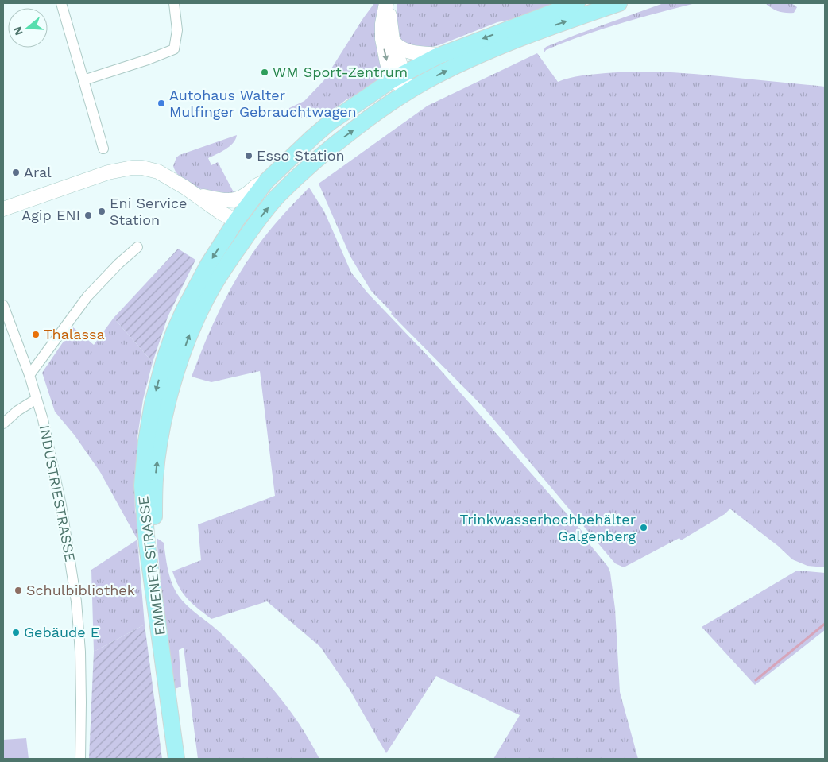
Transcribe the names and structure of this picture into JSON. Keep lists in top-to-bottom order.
{
  "streets": {
    "main road": ["EMMENER STRASSE"],
    "street": ["INDUSTRIESTRASSE"]
  },
  "places": [
    "WM Sport-Zentrum",
    "Autohaus Walter Mulfinger Gebrauchtwagen",
    "Esso Station",
    "Aral",
    "Eni Service Station",
    "Agip ENI",
    "Thalassa",
    "Trinkwasserhochbehälter Galgenberg",
    "Schulbibliothek",
    "Gebäude E"
  ],
  "north": "left"
}
